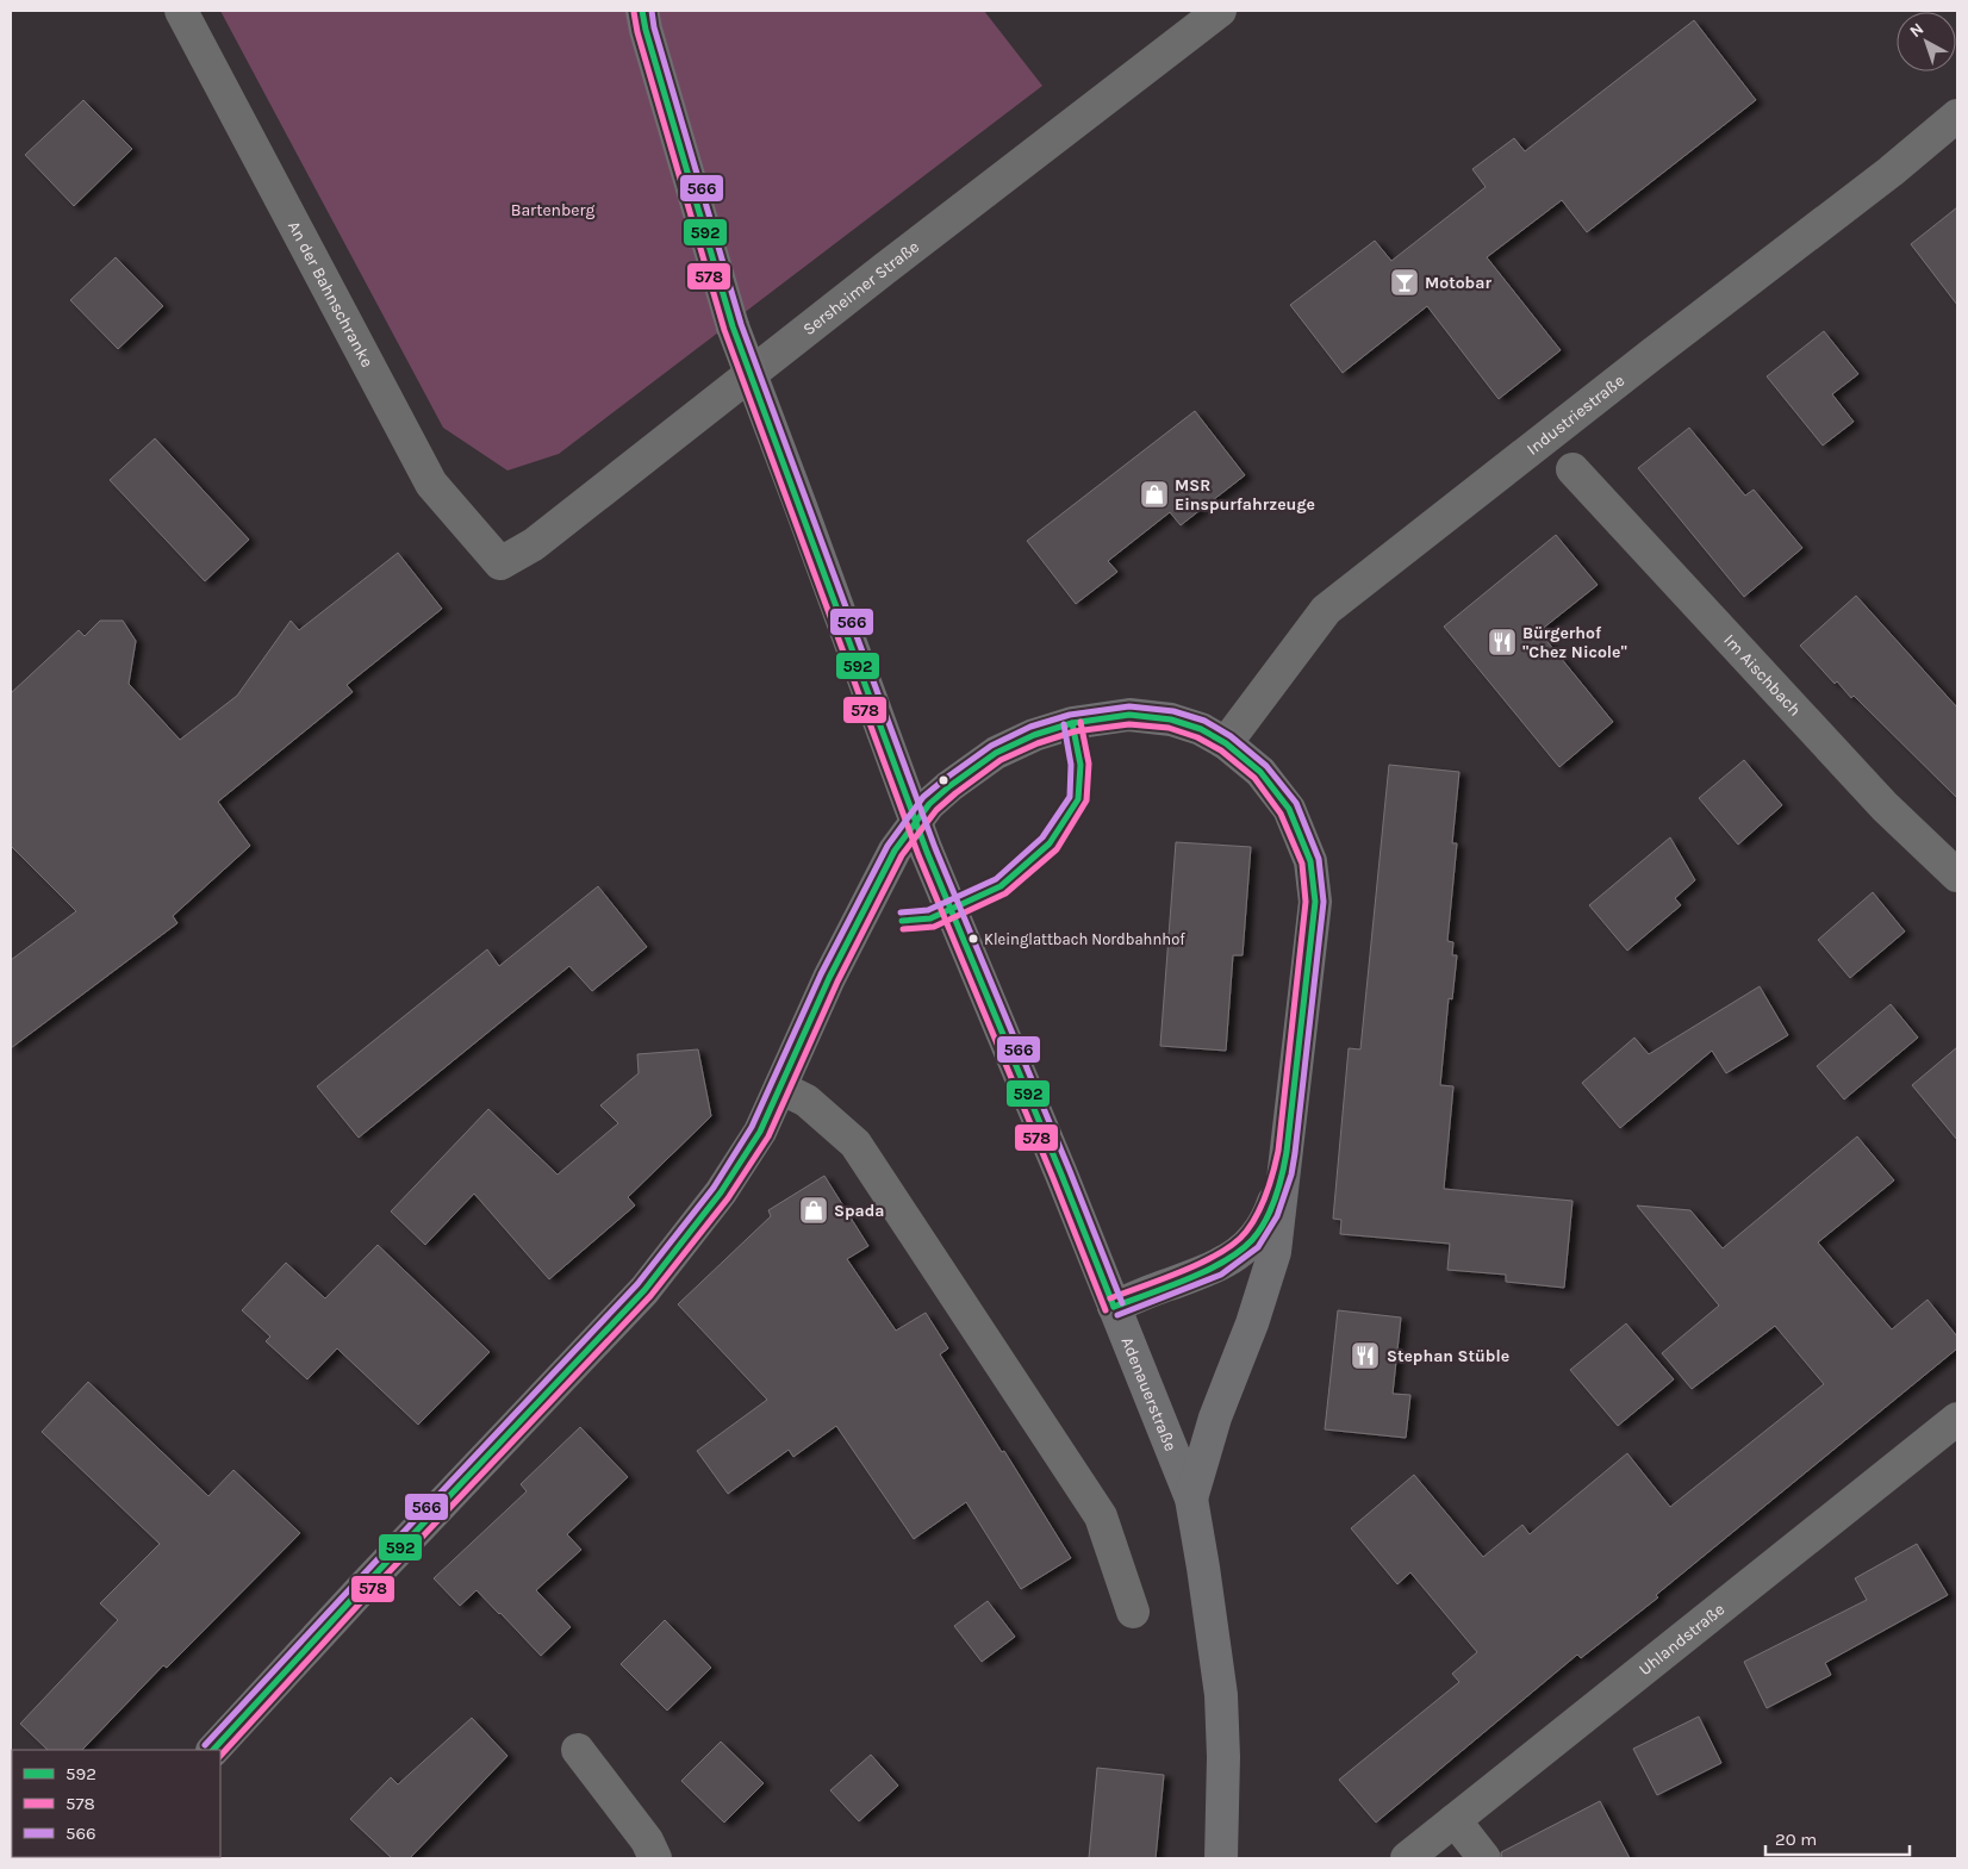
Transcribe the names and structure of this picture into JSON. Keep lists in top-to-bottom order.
{
  "streets": {
    "main road": ["Adenauerstraße"],
    "street": [
      "Sersheimer Straße",
      "An der Bahnschranke",
      "Industriestraße",
      "Im Aischbach",
      "Uhlandstraße"
    ]
  },
  "crossings": [
    ["Sersheimer Straße", "An der Bahnschranke"]
  ],
  "parks": ["Bartenberg"],
  "places": {
    "bar": ["Motobar"],
    "shop": ["MSR Einspurfahrzeuge", "Spada"],
    "restaurant": ["Bürgerhof \"Chez Nicole\"", "Stephan Stüble"],
    "other": ["Kleinglattbach Nordbahnhof"]
  },
  "lines": ["transit line 592", "transit line 566", "transit line 578"],
  "legend": ["592", "578", "566"],
  "scale_bar": "20 m",
  "north": "top left"
}
